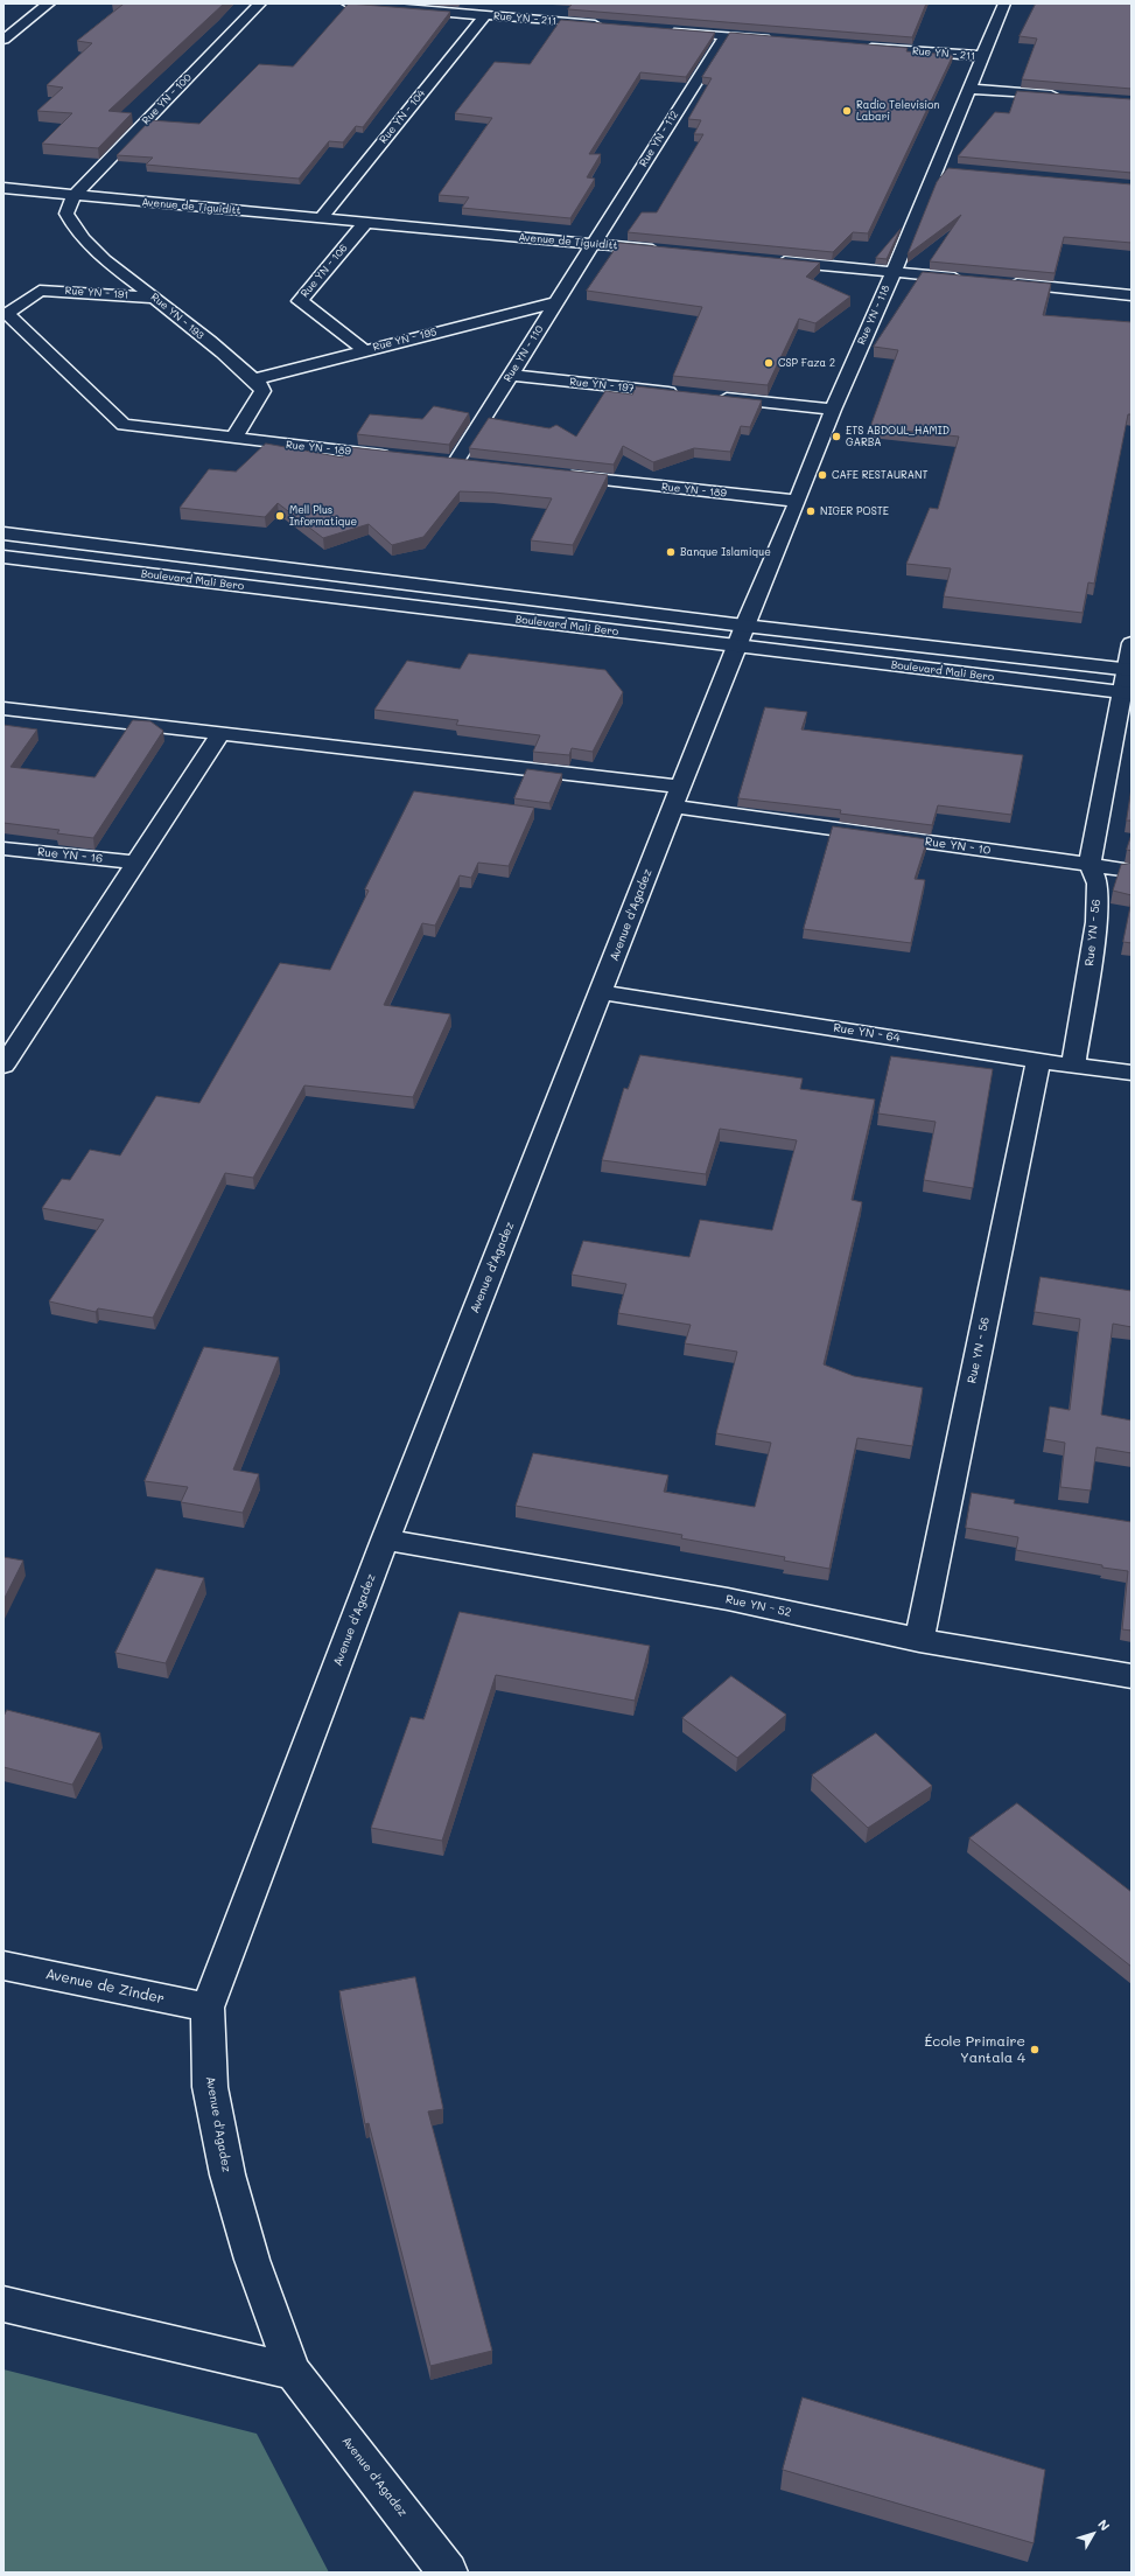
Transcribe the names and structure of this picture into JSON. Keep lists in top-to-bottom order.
{
  "streets": {
    "main road": [
      "Rue YN - 211",
      "Rue YN - 100",
      "Rue YN - 104",
      "Rue YN - 112",
      "Avenue de Tiguiditt",
      "Rue YN - 106",
      "Rue YN - 191",
      "Rue YN - 118",
      "Rue YN - 193",
      "Rue YN - 195",
      "Rue YN - 110",
      "Rue YN - 197",
      "Rue YN - 189",
      "Boulevard Mali Bero",
      "Rue YN - 10",
      "Rue YN - 16",
      "Avenue d'Agadez",
      "Rue YN - 56",
      "Rue YN - 64",
      "Rue YN - 52",
      "Avenue de Zinder"
    ]
  },
  "crossings": [
    ["Rue YN - 211", "Rue YN - 104"],
    ["Rue YN - 211", "Rue YN - 118"],
    ["Rue YN - 100", "Avenue de Tiguiditt"],
    ["Rue YN - 100", "Rue YN - 193"],
    ["Rue YN - 104", "Avenue de Tiguiditt"],
    ["Rue YN - 112", "Avenue de Tiguiditt"],
    ["Rue YN - 112", "Rue YN - 110"],
    ["Avenue de Tiguiditt", "Rue YN - 106"],
    ["Avenue de Tiguiditt", "Rue YN - 193"],
    ["Avenue de Tiguiditt", "Rue YN - 110"],
    ["Rue YN - 106", "Rue YN - 195"],
    ["Rue YN - 191", "Rue YN - 193"],
    ["Rue YN - 191", "Rue YN - 189"],
    ["Rue YN - 118", "Rue YN - 189"],
    ["Rue YN - 118", "Boulevard Mali Bero"],
    ["Rue YN - 118", "Avenue d'Agadez"],
    ["Rue YN - 193", "Rue YN - 195"],
    ["Rue YN - 195", "Rue YN - 110"],
    ["Rue YN - 110", "Rue YN - 197"],
    ["Boulevard Mali Bero", "Avenue d'Agadez"],
    ["Boulevard Mali Bero", "Rue YN - 56"],
    ["Rue YN - 10", "Avenue d'Agadez"],
    ["Rue YN - 10", "Rue YN - 56"],
    ["Avenue d'Agadez", "Rue YN - 64"],
    ["Avenue d'Agadez", "Rue YN - 52"],
    ["Avenue d'Agadez", "Avenue de Zinder"],
    ["Rue YN - 56", "Rue YN - 64"],
    ["Rue YN - 56", "Rue YN - 52"]
  ],
  "places": [
    "Radio Television Labari",
    "CSP Faza 2",
    "ETS ABDOUL_HAMID GARBA",
    "CAFE RESTAURANT",
    "NIGER POSTE",
    "Mell Plus Informatique",
    "Banque Islamique",
    "École Primaire Yantala 4"
  ],
  "north": "top right"
}
